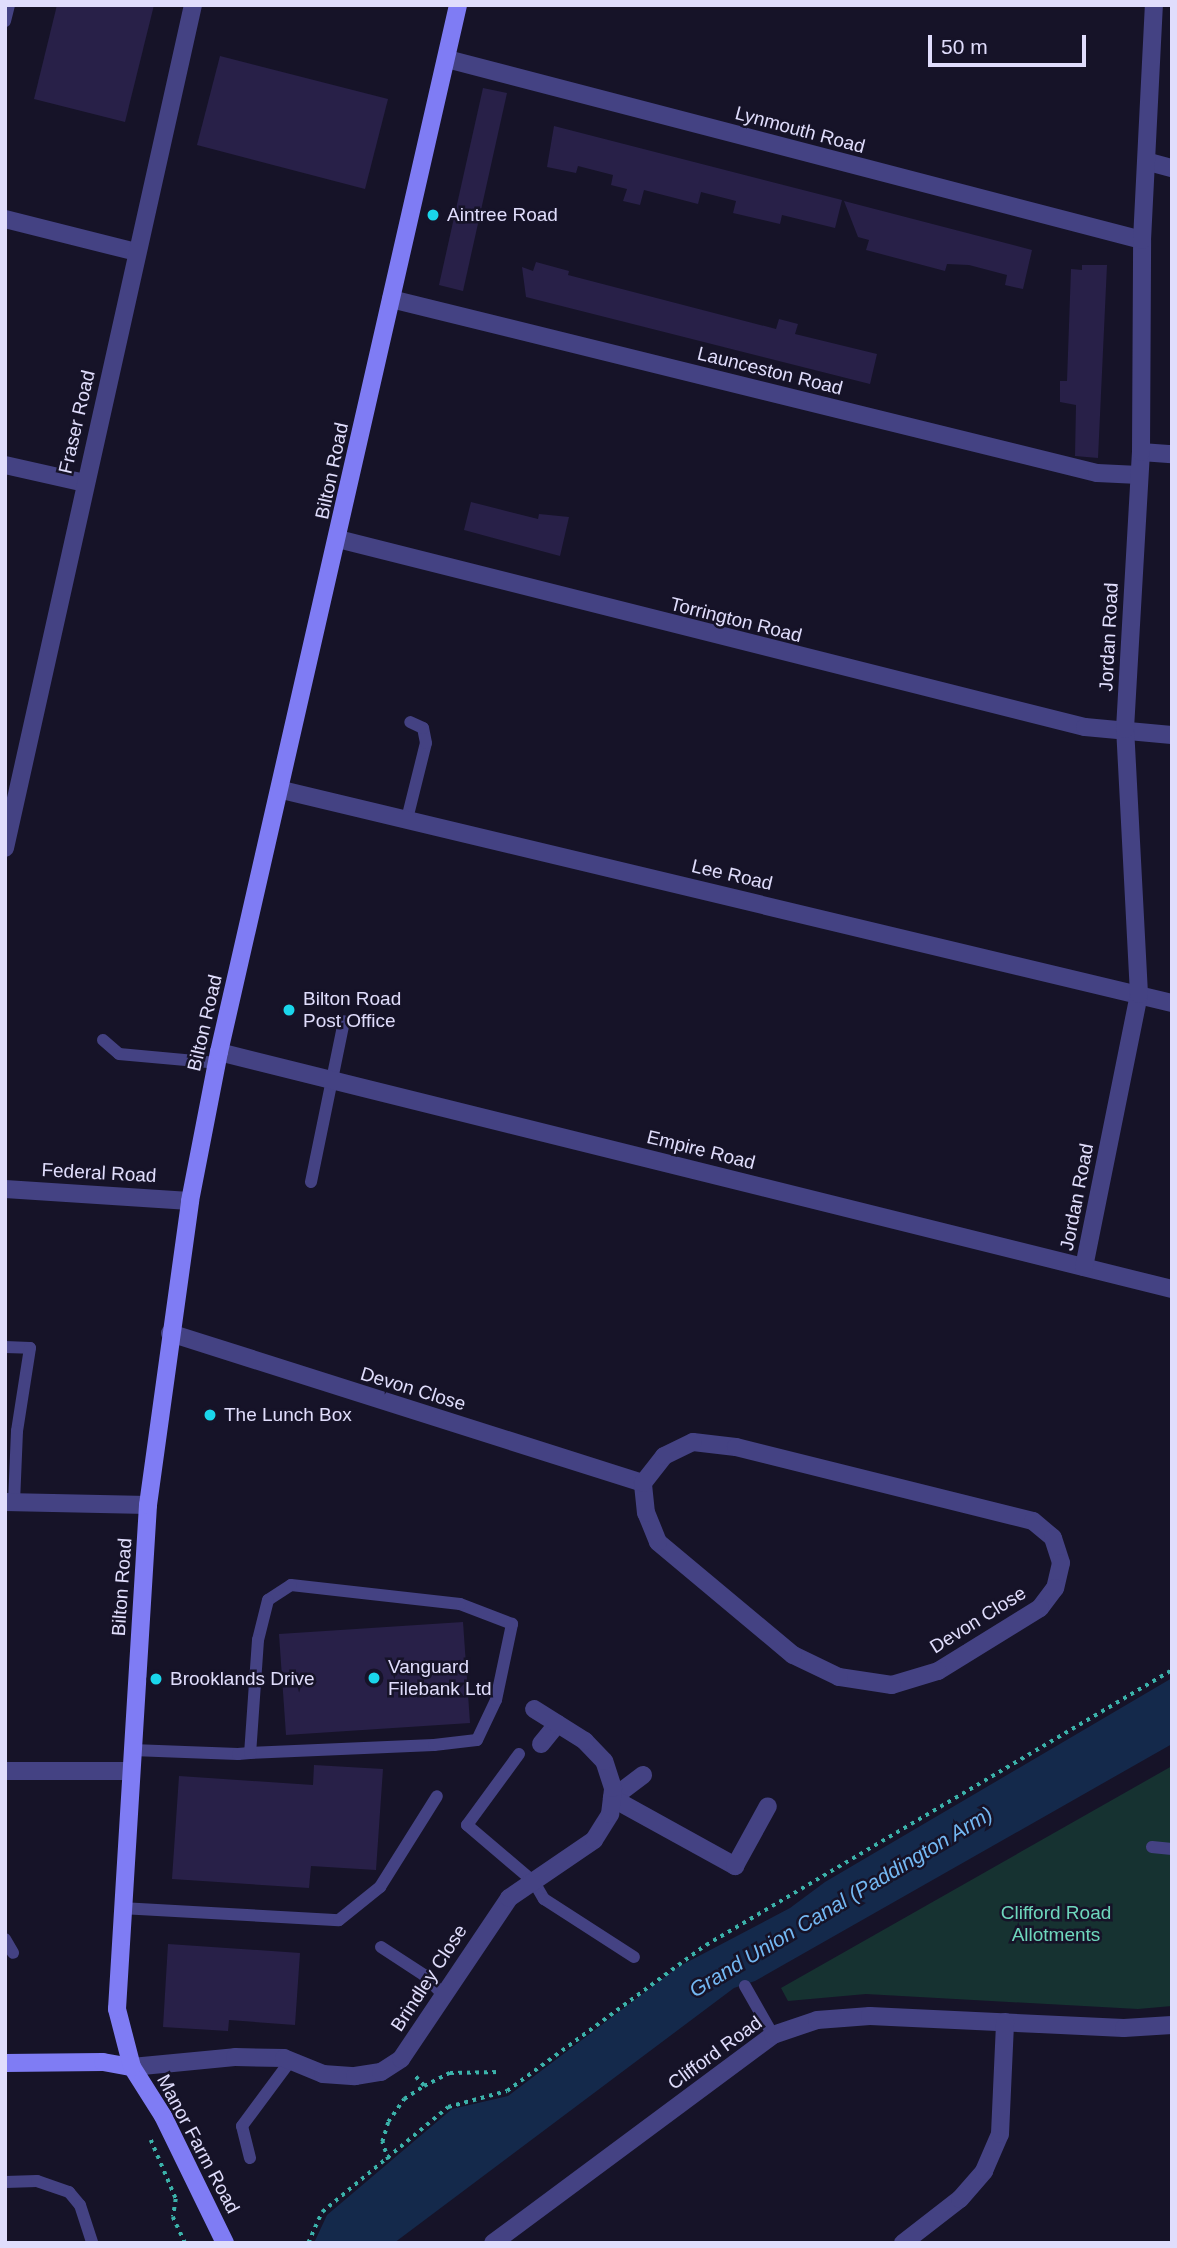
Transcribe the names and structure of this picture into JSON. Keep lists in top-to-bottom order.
{
  "streets": {
    "street": [
      "Lynmouth Road",
      "Launceston Road",
      "Fraser Road",
      "Bilton Road",
      "Torrington Road",
      "Jordan Road",
      "Lee Road",
      "Empire Road",
      "Federal Road",
      "Devon Close",
      "Brindley Close",
      "Clifford Road",
      "Manor Farm Road"
    ]
  },
  "crossings": [
    ["Lynmouth Road", "Bilton Road"],
    ["Lynmouth Road", "Jordan Road"],
    ["Launceston Road", "Bilton Road"],
    ["Launceston Road", "Jordan Road"],
    ["Bilton Road", "Torrington Road"],
    ["Bilton Road", "Lee Road"],
    ["Bilton Road", "Empire Road"],
    ["Bilton Road", "Federal Road"],
    ["Bilton Road", "Devon Close"],
    ["Bilton Road", "Brindley Close"],
    ["Bilton Road", "Manor Farm Road"],
    ["Torrington Road", "Jordan Road"],
    ["Jordan Road", "Lee Road"],
    ["Jordan Road", "Empire Road"],
    ["Brindley Close", "Manor Farm Road"]
  ],
  "water": ["Grand Union Canal (Paddington Arm)"],
  "parks": ["Clifford Road Allotments"],
  "places": [
    "Aintree Road",
    "Bilton Road Post Office",
    "The Lunch Box",
    "Vanguard Filebank Ltd",
    "Brooklands Drive"
  ],
  "scale_bar": "50 m"
}
